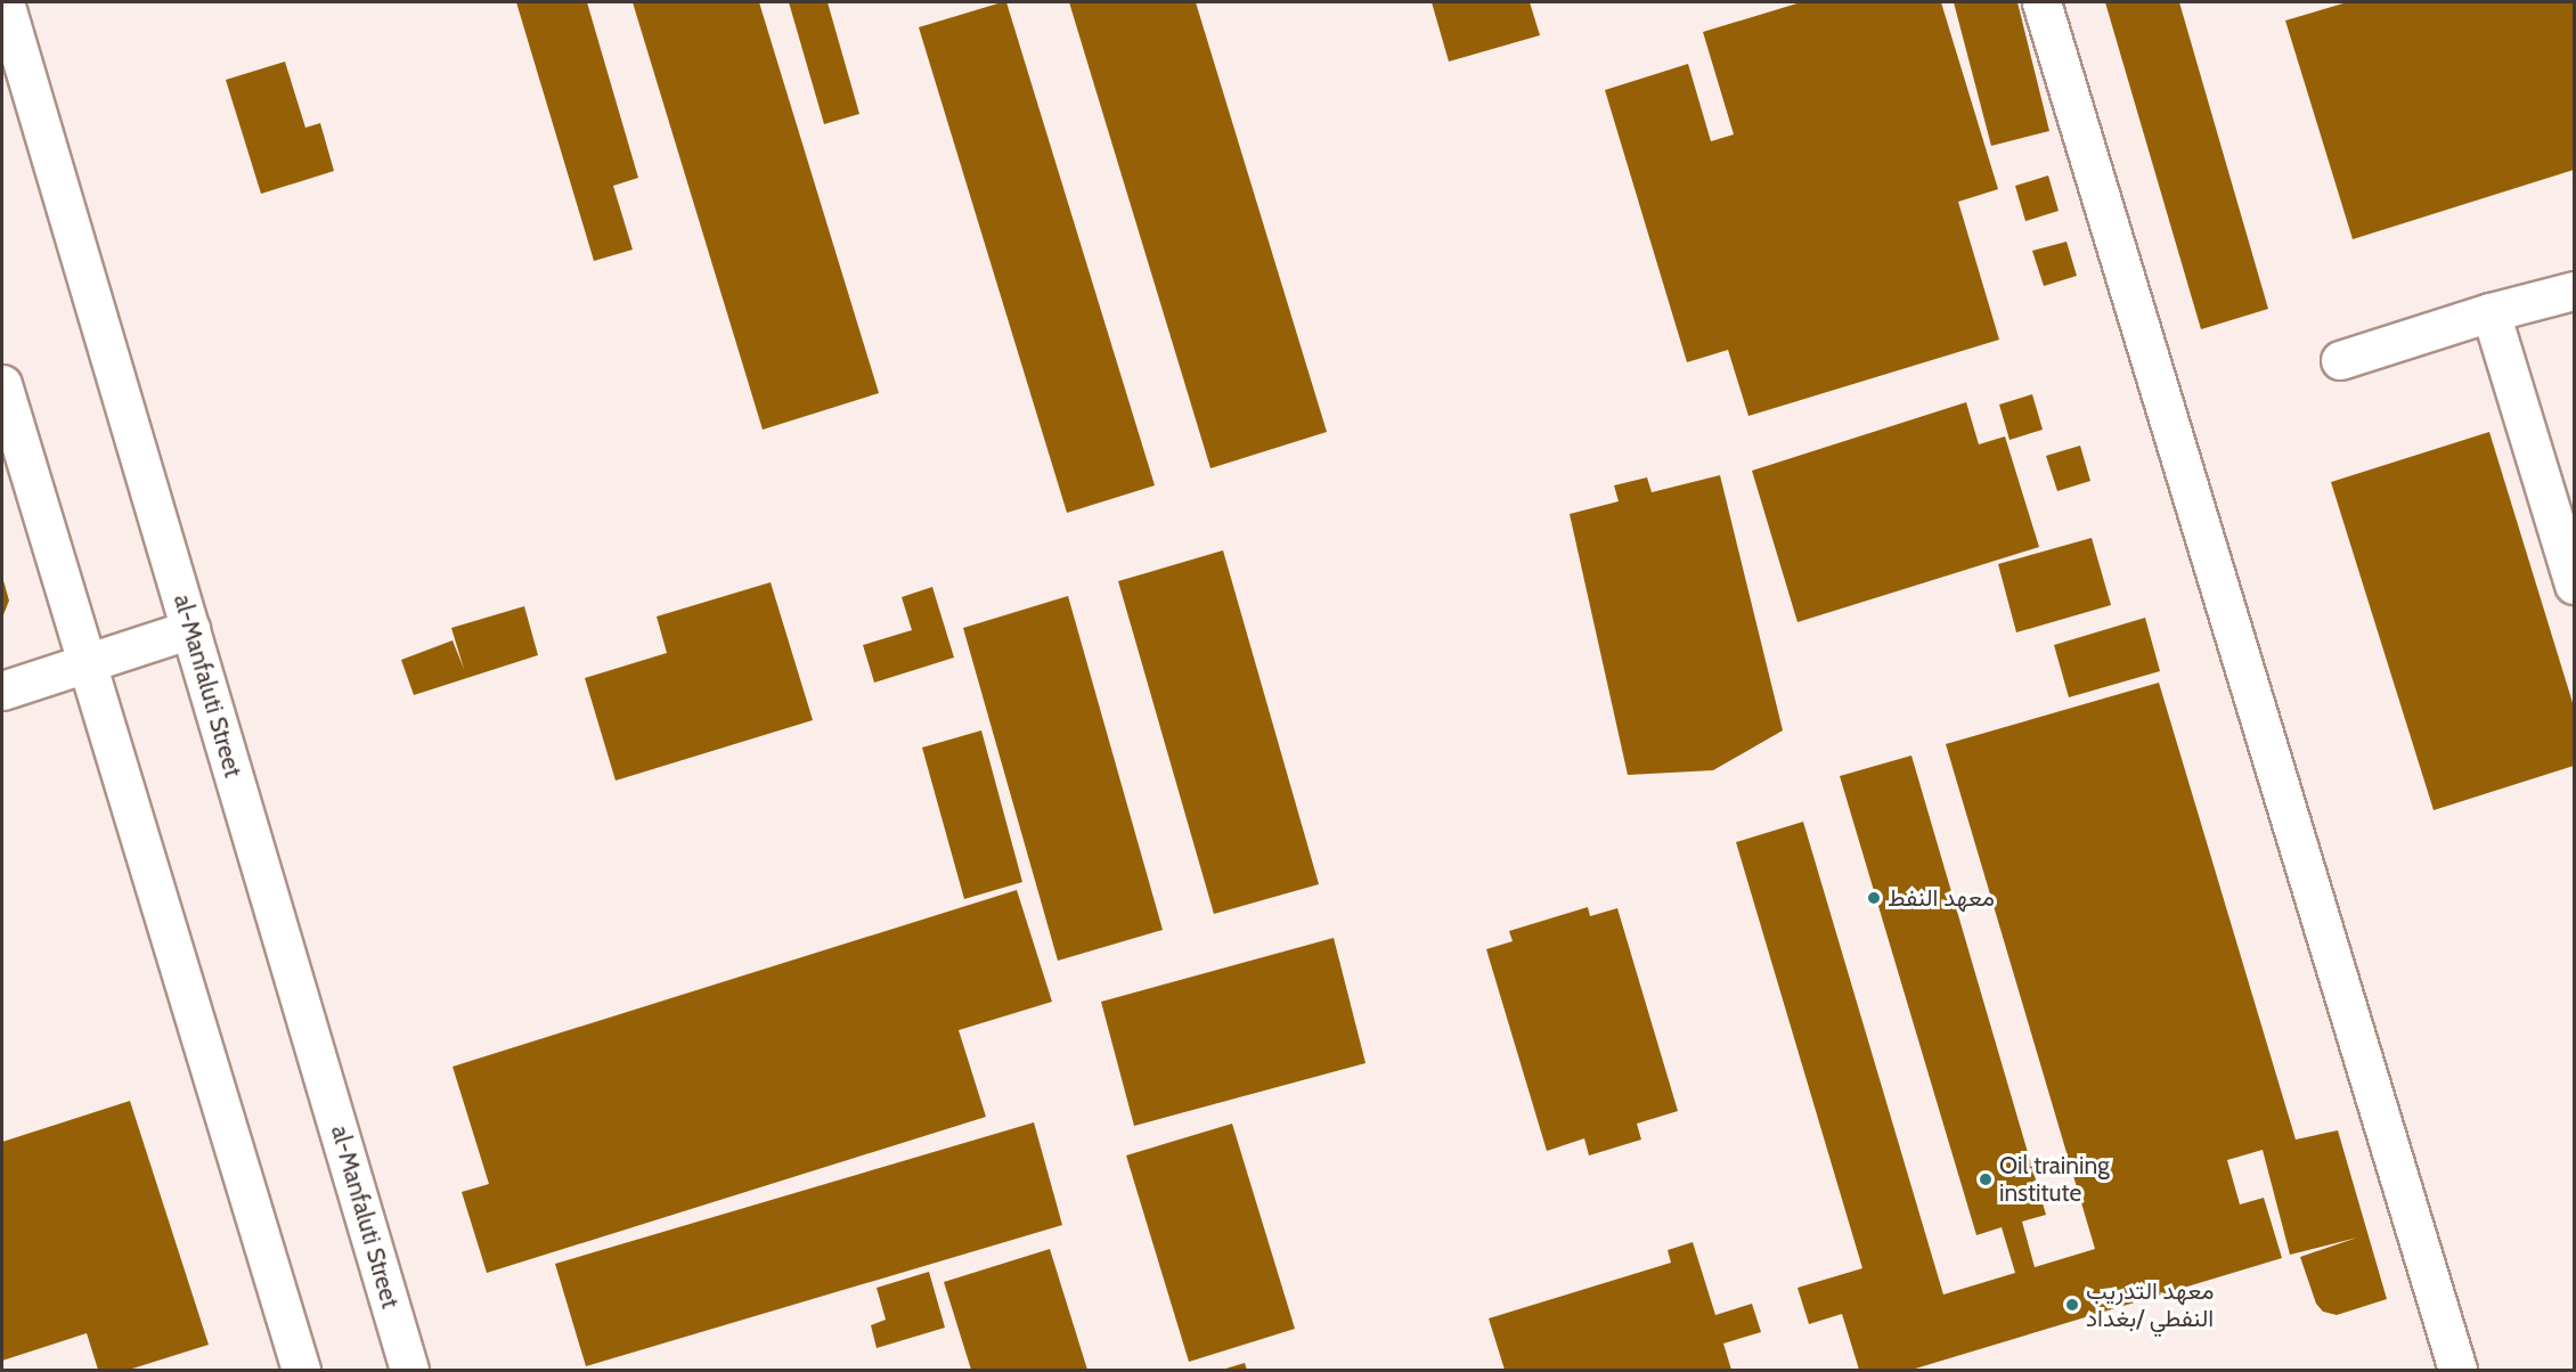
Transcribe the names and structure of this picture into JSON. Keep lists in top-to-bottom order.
{
  "streets": {
    "street": ["al-Manfaluti Street"]
  },
  "places": ["معهد النفط", "Oil training institute", "معهد التدريب النفطي /بغداد"]
}
